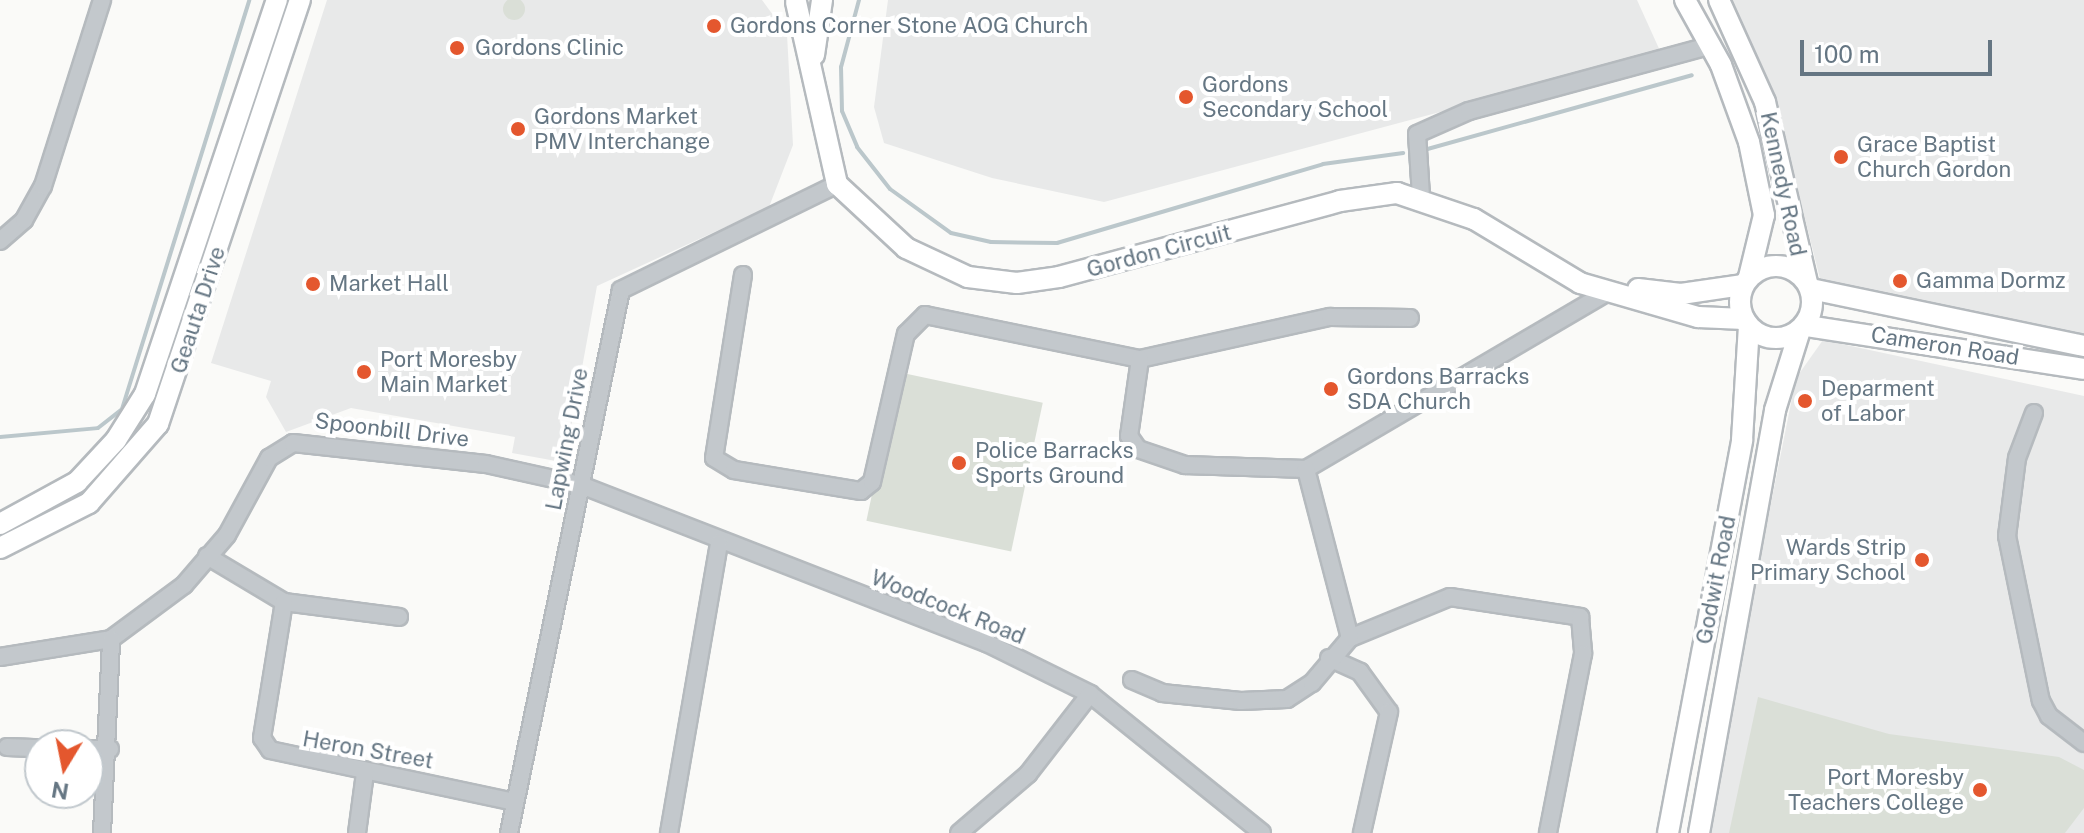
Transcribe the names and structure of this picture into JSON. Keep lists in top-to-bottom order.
{
  "streets": {
    "main road": [
      "Kennedy Road",
      "Gordon Circuit",
      "Geauta Drive",
      "Cameron Road",
      "Godwit Road"
    ],
    "street": [
      "Spoonbill Drive",
      "Lapwing Drive",
      "Woodcock Road",
      "Heron Street"
    ]
  },
  "crossings": [
    ["Kennedy Road", "Gordon Circuit"],
    ["Kennedy Road", "Cameron Road"],
    ["Kennedy Road", "Godwit Road"],
    ["Gordon Circuit", "Cameron Road"],
    ["Gordon Circuit", "Lapwing Drive"],
    ["Gordon Circuit", "Godwit Road"],
    ["Cameron Road", "Godwit Road"],
    ["Spoonbill Drive", "Lapwing Drive"],
    ["Spoonbill Drive", "Woodcock Road"],
    ["Lapwing Drive", "Woodcock Road"],
    ["Lapwing Drive", "Heron Street"]
  ],
  "places": [
    "Gordons Corner Stone AOG Church",
    "Gordons Clinic",
    "Gordons Secondary School",
    "Gordons Market PMV Interchange",
    "Grace Baptist Church Gordon",
    "Gamma Dormz",
    "Market Hall",
    "Port Moresby Main Market",
    "Gordons Barracks SDA Church",
    "Deparment of Labor",
    "Police Barracks Sports Ground",
    "Wards Strip Primary School",
    "Port Moresby Teachers College"
  ],
  "scale_bar": "100 m",
  "north": "bottom"
}
